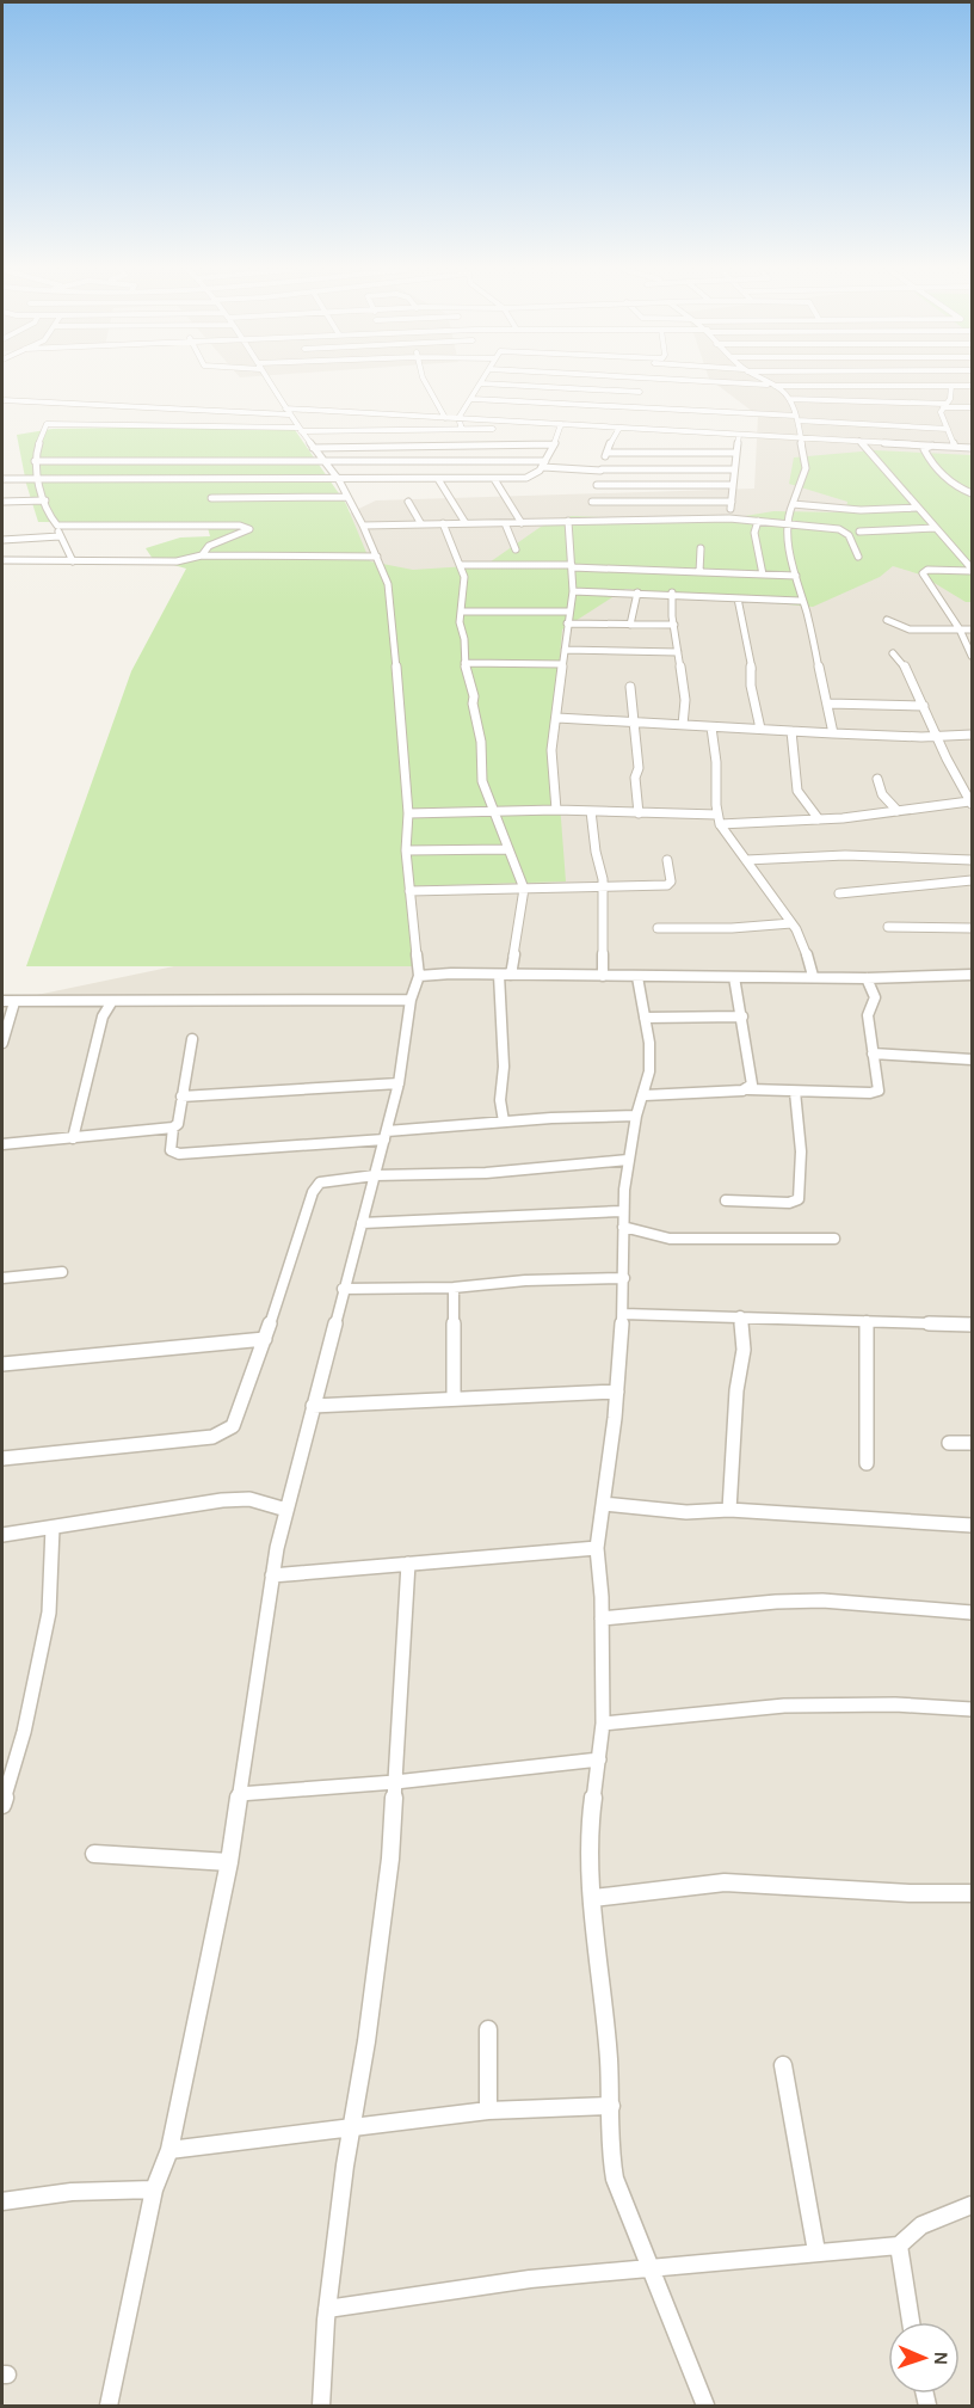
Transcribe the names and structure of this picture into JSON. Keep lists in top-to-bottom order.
{
  "north": "right"
}
